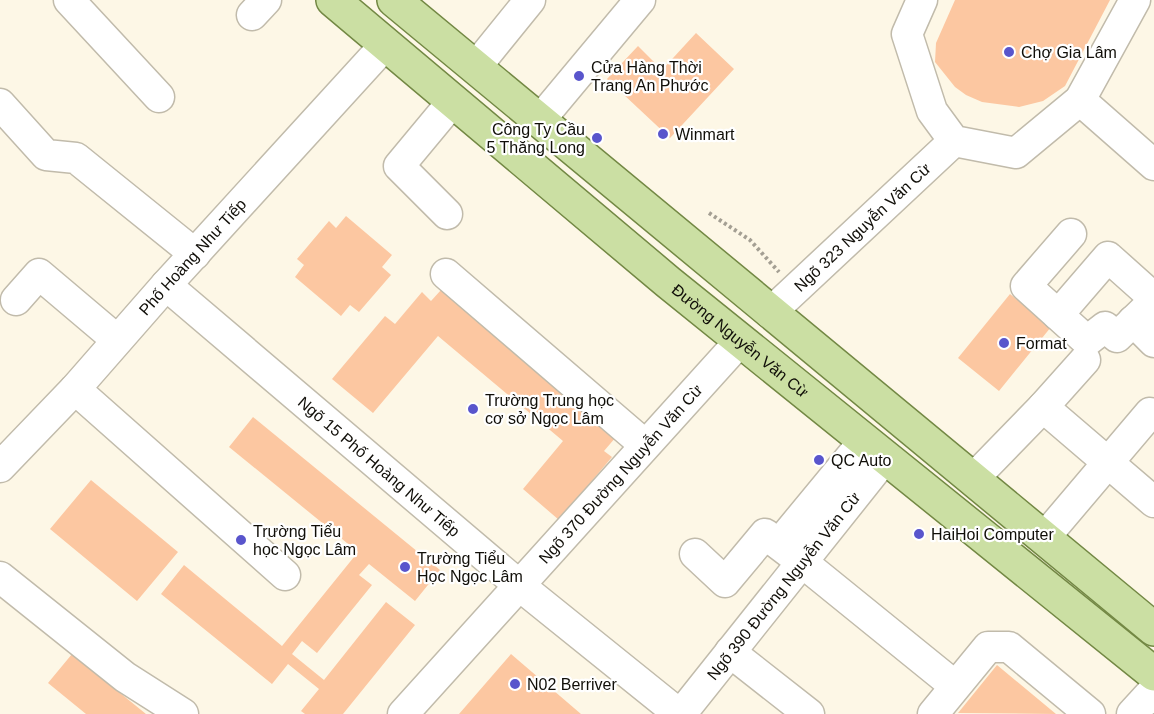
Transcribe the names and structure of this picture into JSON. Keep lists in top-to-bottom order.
{
  "streets": {
    "main road": ["Đường Nguyễn Văn Cừ"],
    "street": [
      "Ngõ 323 Nguyễn Văn Cừ",
      "Phố Hoàng Như Tiếp",
      "Ngõ 15 Phố Hoàng Như Tiếp",
      "Ngõ 370 Đường Nguyễn Văn Cừ",
      "Ngõ 390 Đường Nguyễn Văn Cừ"
    ]
  },
  "crossings": [
    ["Phố Hoàng Như Tiếp", "Đường Nguyễn Văn Cừ"],
    ["Phố Hoàng Như Tiếp", "Ngõ 15 Phố Hoàng Như Tiếp"],
    ["Đường Nguyễn Văn Cừ", "Ngõ 370 Đường Nguyễn Văn Cừ"],
    ["Đường Nguyễn Văn Cừ", "Ngõ 390 Đường Nguyễn Văn Cừ"],
    ["Ngõ 15 Phố Hoàng Như Tiếp", "Ngõ 370 Đường Nguyễn Văn Cừ"],
    ["Ngõ 15 Phố Hoàng Như Tiếp", "Ngõ 390 Đường Nguyễn Văn Cừ"]
  ],
  "places": [
    "Chợ Gia Lâm",
    "Cửa Hàng Thời Trang An Phước",
    "Winmart",
    "Công Ty Cầu 5 Thăng Long",
    "Format",
    "Trường Trung học cơ sở Ngọc Lâm",
    "QC Auto",
    "HaiHoi Computer",
    "Trường Tiểu học Ngọc Lâm",
    "Trường Tiểu Học Ngọc Lâm",
    "N02 Berriver"
  ]
}
